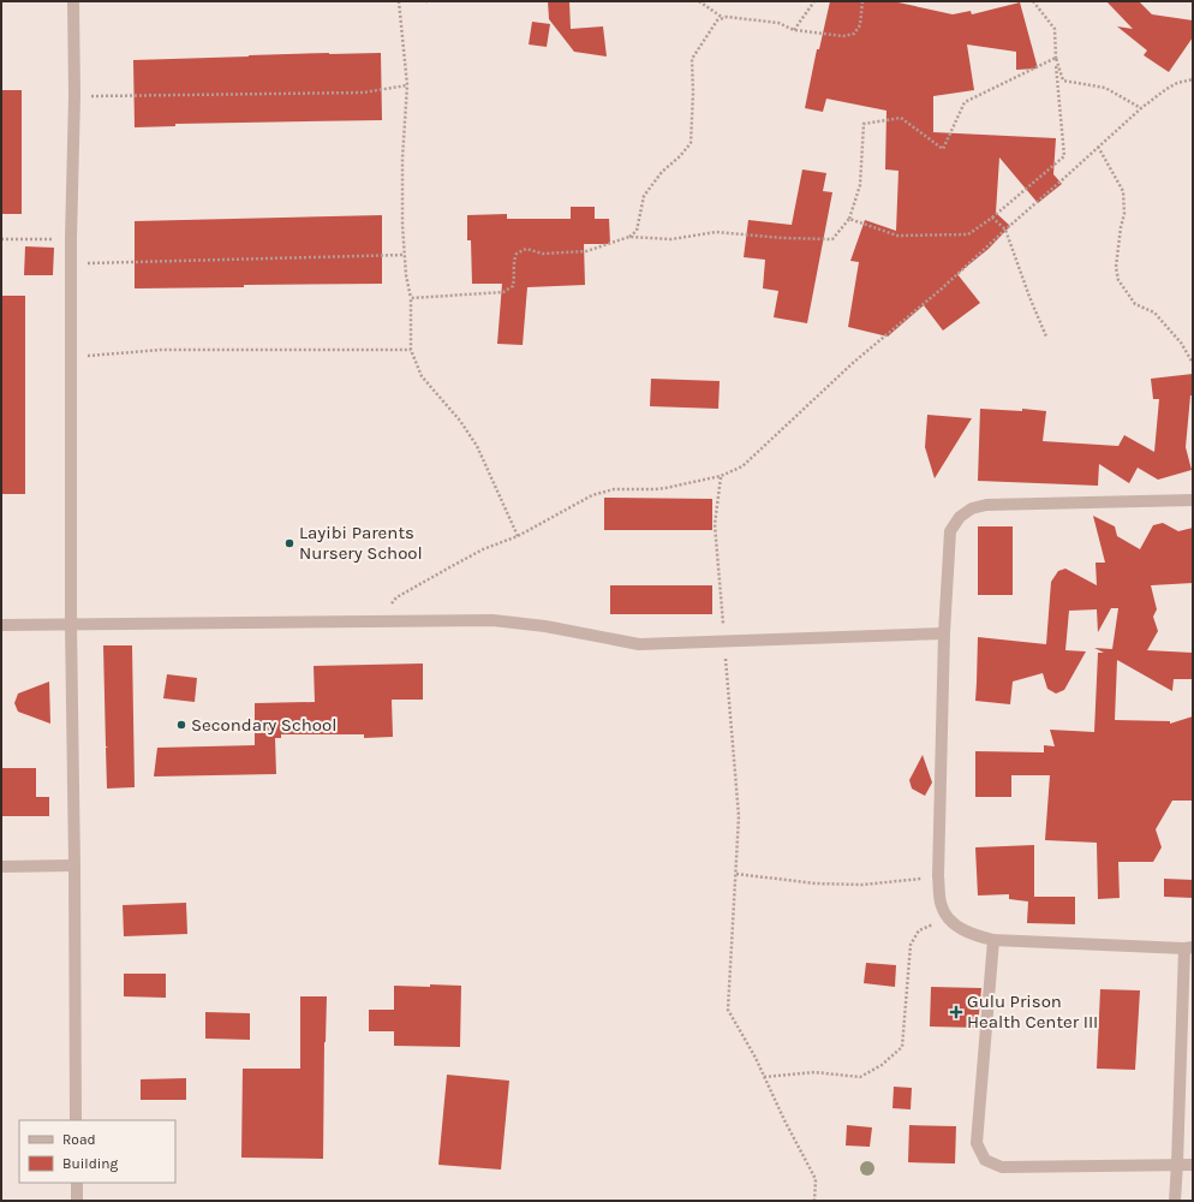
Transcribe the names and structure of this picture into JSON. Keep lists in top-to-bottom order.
{
  "places": {
    "other": ["Layibi Parents Nursery School", "Secondary School"],
    "health": ["Gulu Prison Health Center III"]
  },
  "legend": ["Road", "Building"]
}
